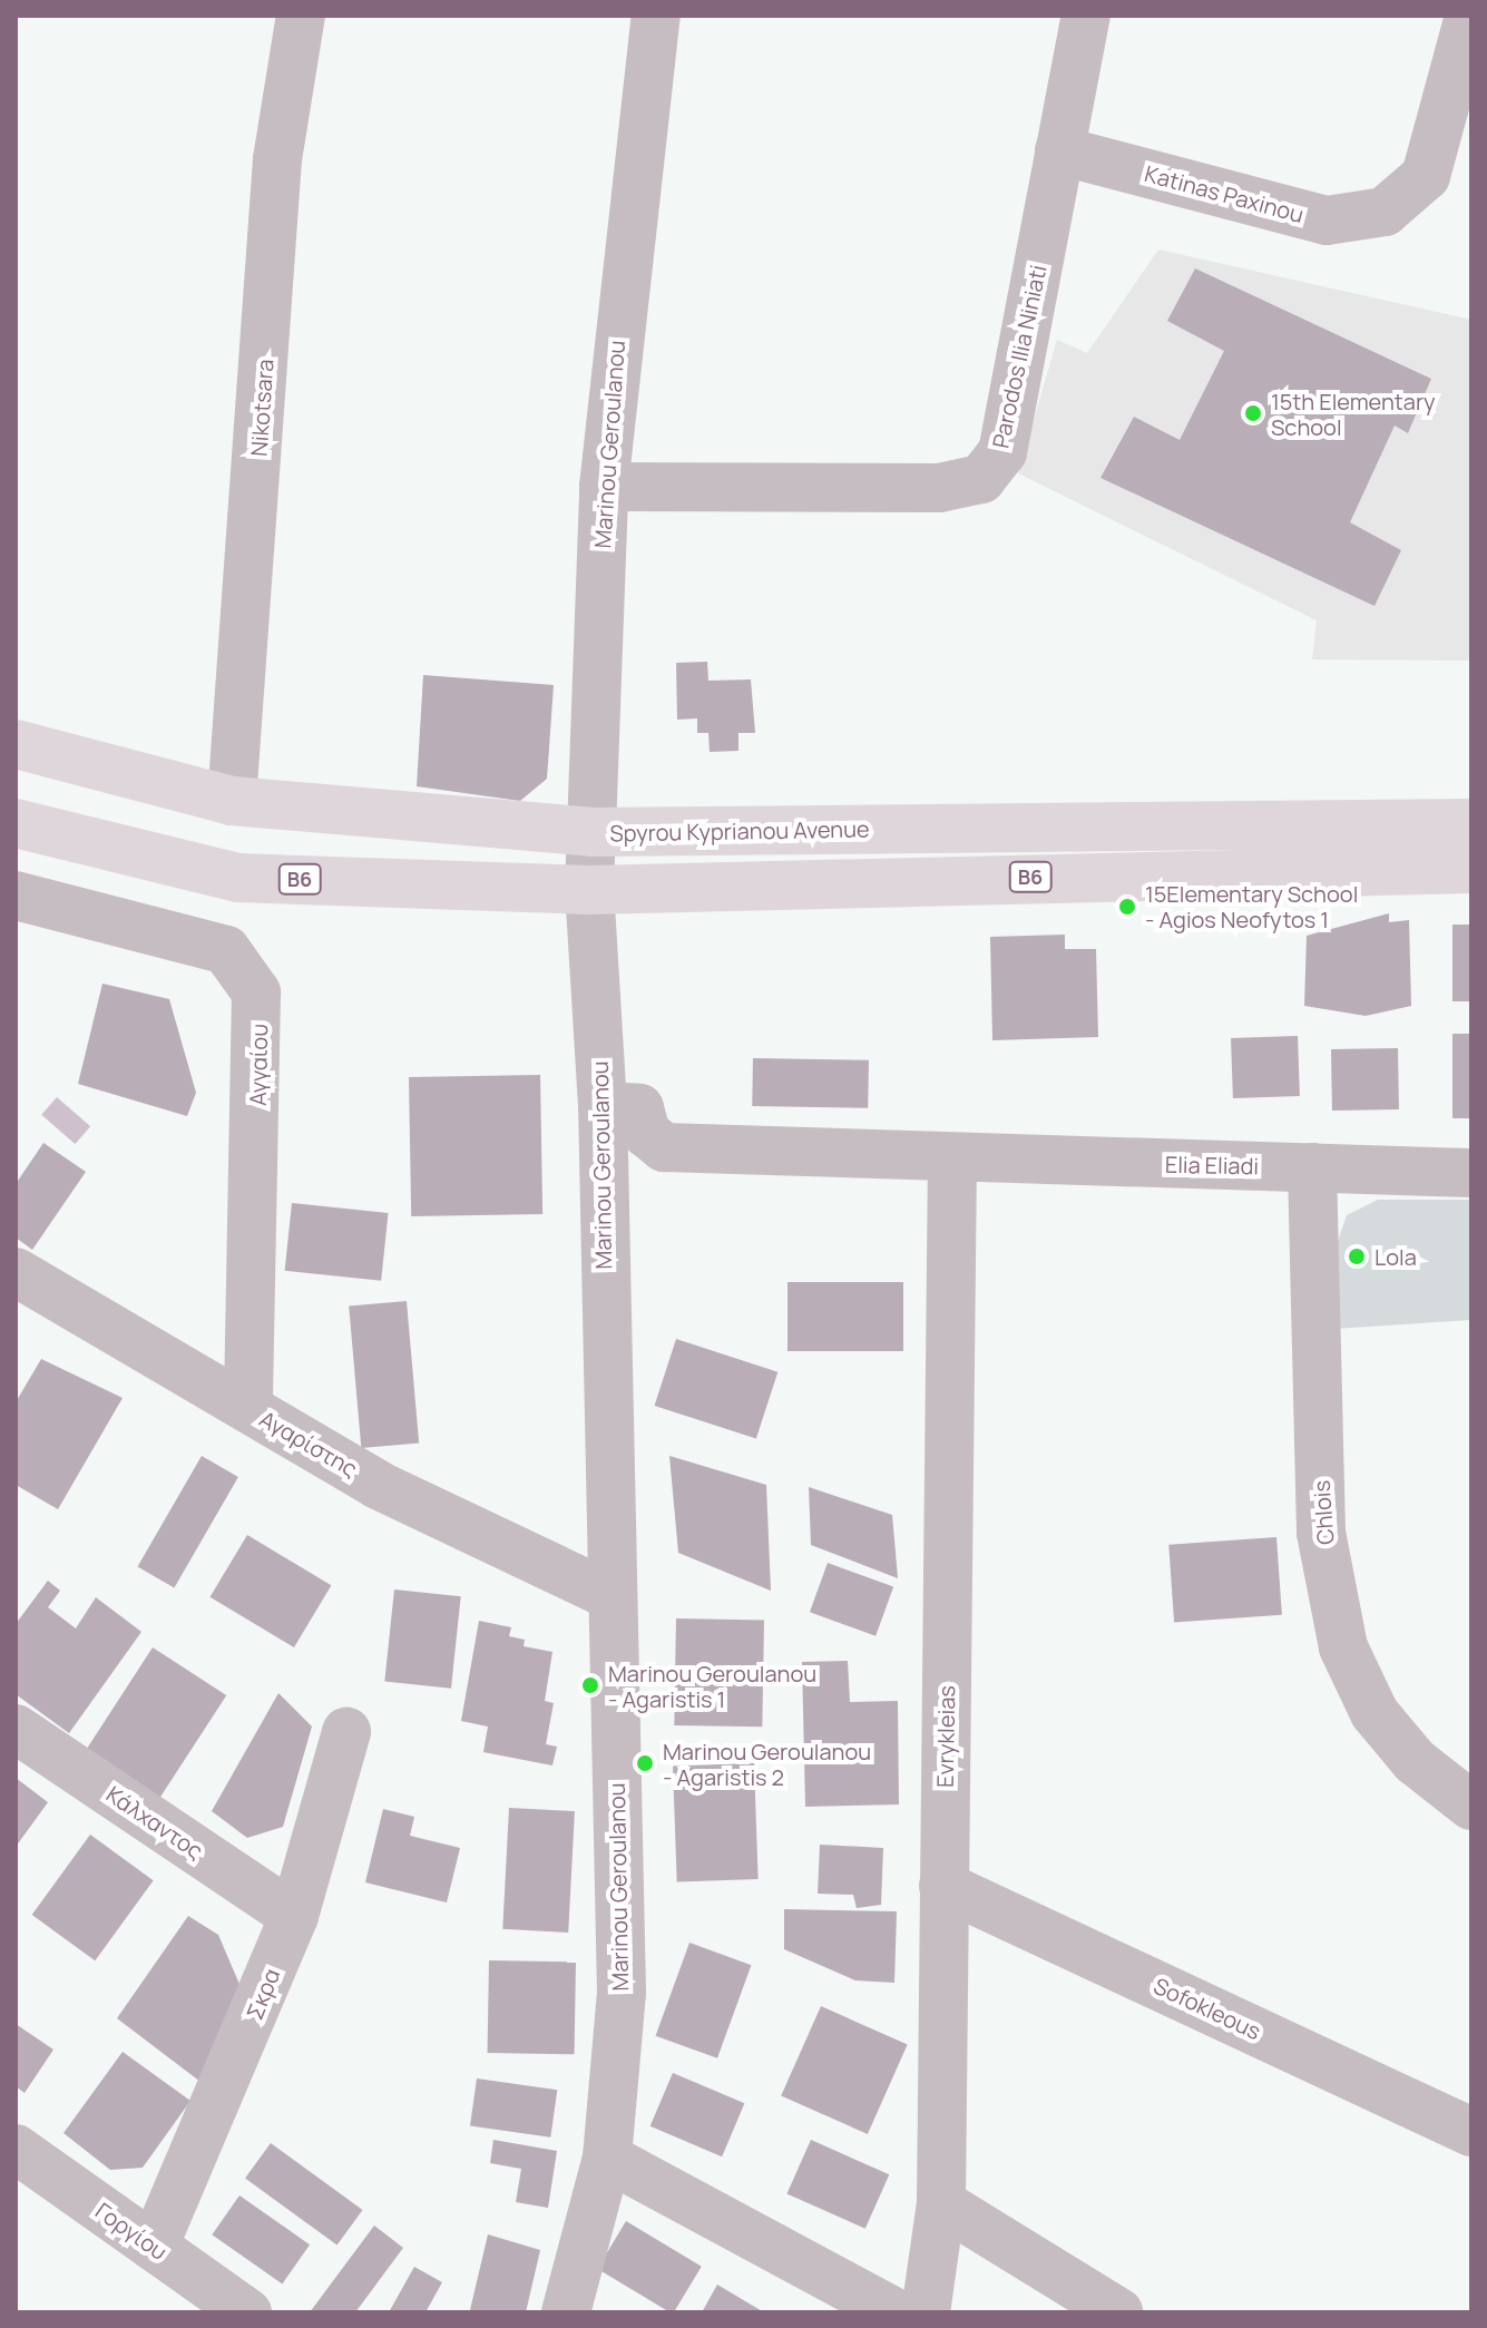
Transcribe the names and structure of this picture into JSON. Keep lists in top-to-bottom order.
{
  "streets": {
    "main road": ["Spyrou Kyprianou Avenue", "B6"],
    "street": [
      "Katinas Paxinou",
      "Parodos Ilia Niniati",
      "Nikotsara",
      "Marinou Geroulanou",
      "Αγγαίου",
      "Elia Eliadi",
      "Αγαρίστης",
      "Chlois",
      "Evrykleias",
      "Κάλχαντος",
      "Σκρα",
      "Sofokleous",
      "Γοργίου"
    ]
  },
  "crossings": [
    ["Katinas Paxinou", "Parodos Ilia Niniati"],
    ["Parodos Ilia Niniati", "Marinou Geroulanou"],
    ["Nikotsara", "Spyrou Kyprianou Avenue"],
    ["Marinou Geroulanou", "Spyrou Kyprianou Avenue"],
    ["Marinou Geroulanou", "B6"],
    ["Marinou Geroulanou", "Elia Eliadi"],
    ["Marinou Geroulanou", "Αγαρίστης"],
    ["Αγγαίου", "Αγαρίστης"],
    ["Elia Eliadi", "Chlois"],
    ["Elia Eliadi", "Evrykleias"],
    ["Evrykleias", "Sofokleous"],
    ["Κάλχαντος", "Σκρα"],
    ["Σκρα", "Γοργίου"]
  ],
  "places": [
    "15th Elementary School",
    "15Elementary School - Agios Neofytos 1",
    "Lola",
    "Marinou Geroulanou - Agaristis 1",
    "Marinou Geroulanou - Agaristis 2"
  ]
}
